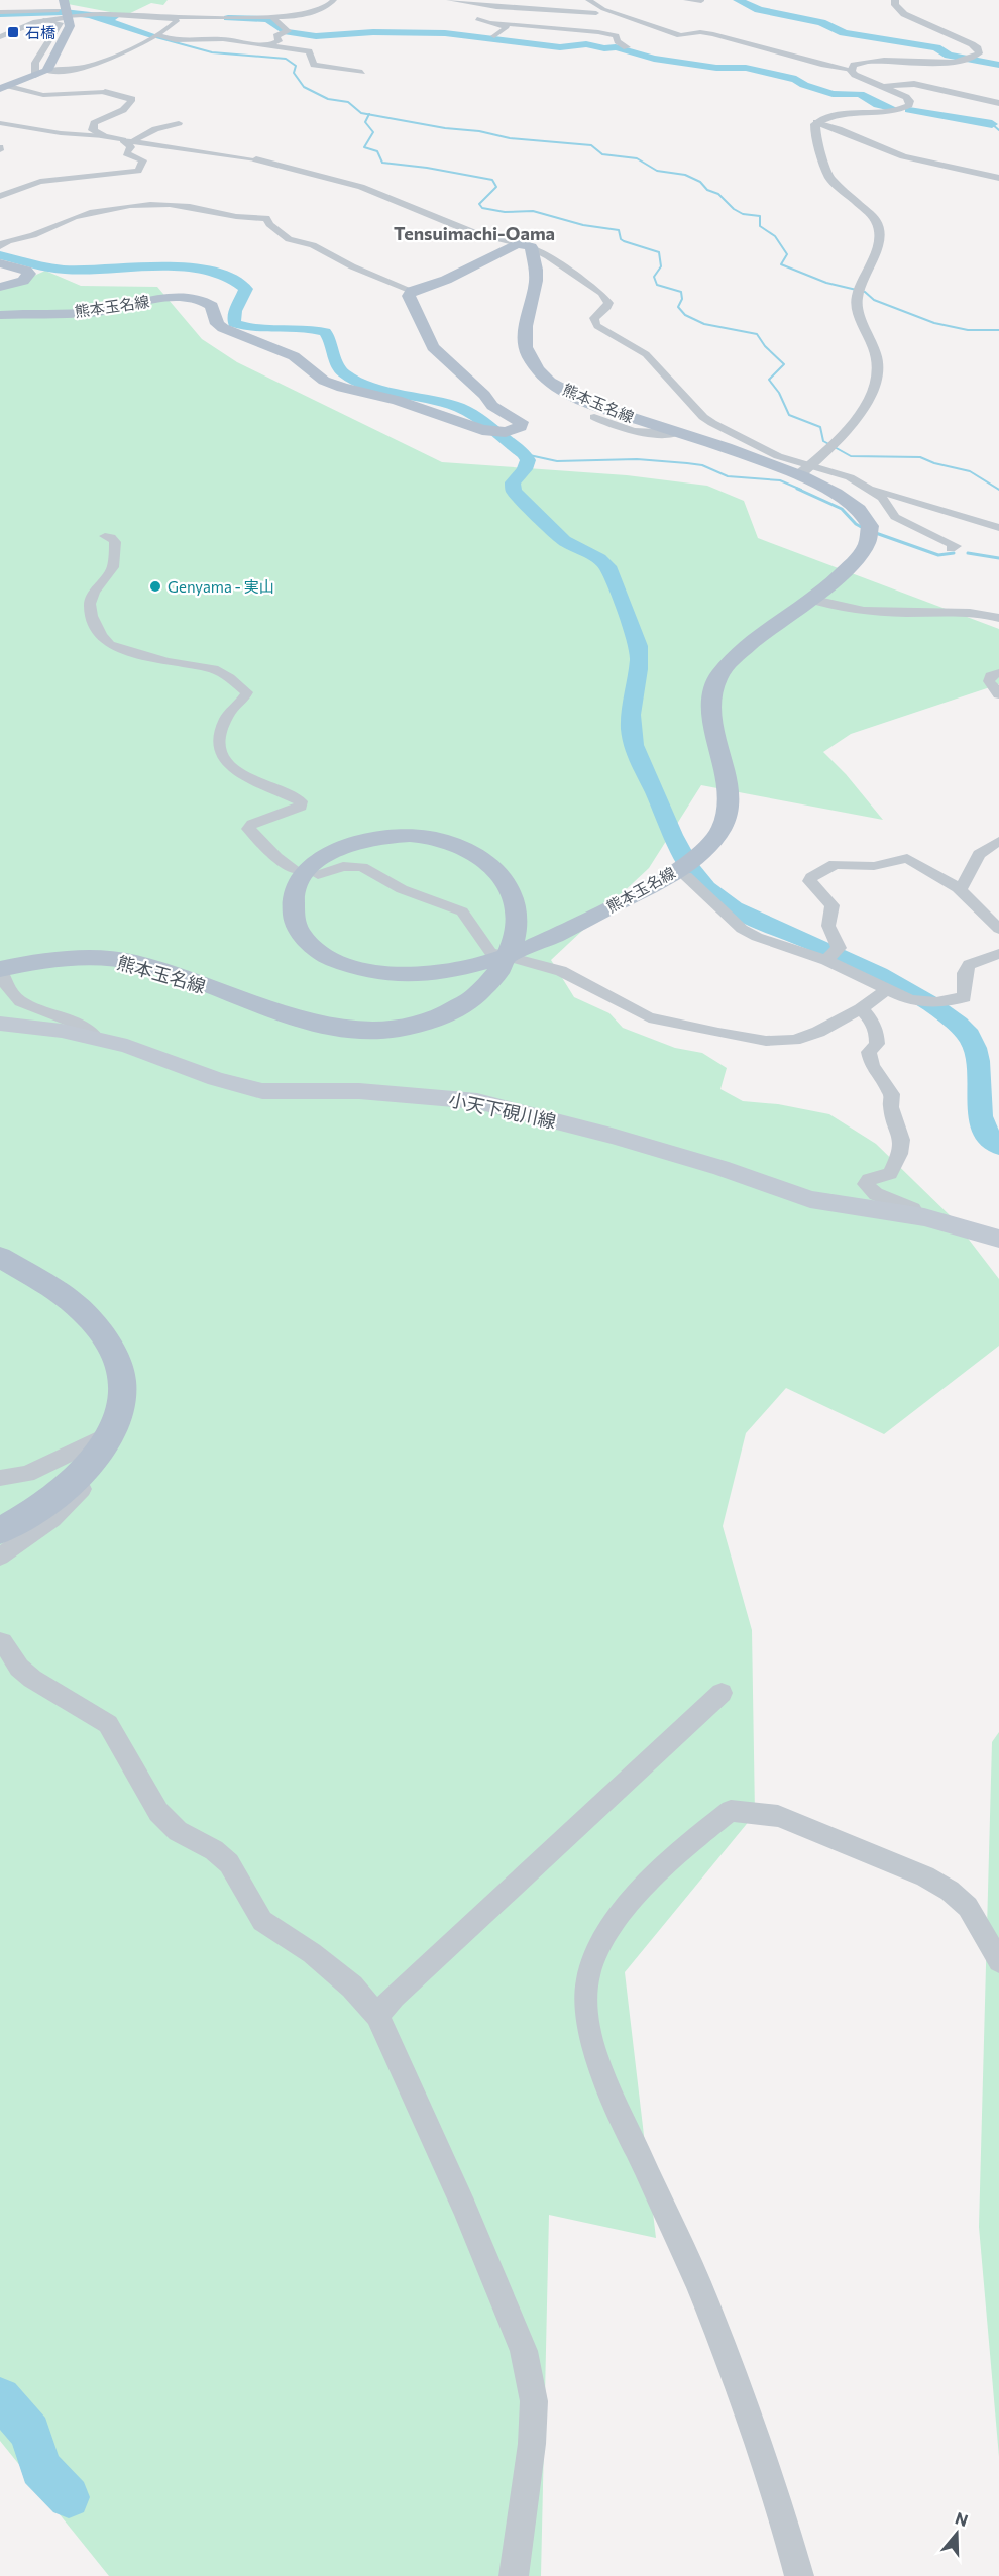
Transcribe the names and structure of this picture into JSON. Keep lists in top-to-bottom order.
{
  "streets": {
    "main road": ["熊本玉名線", "小天下硯川線"]
  },
  "districts": ["Tensuimachi-Oama"],
  "places": {
    "transit": ["石橋"],
    "other": ["Genyama - 実山"]
  },
  "north": "top"
}
